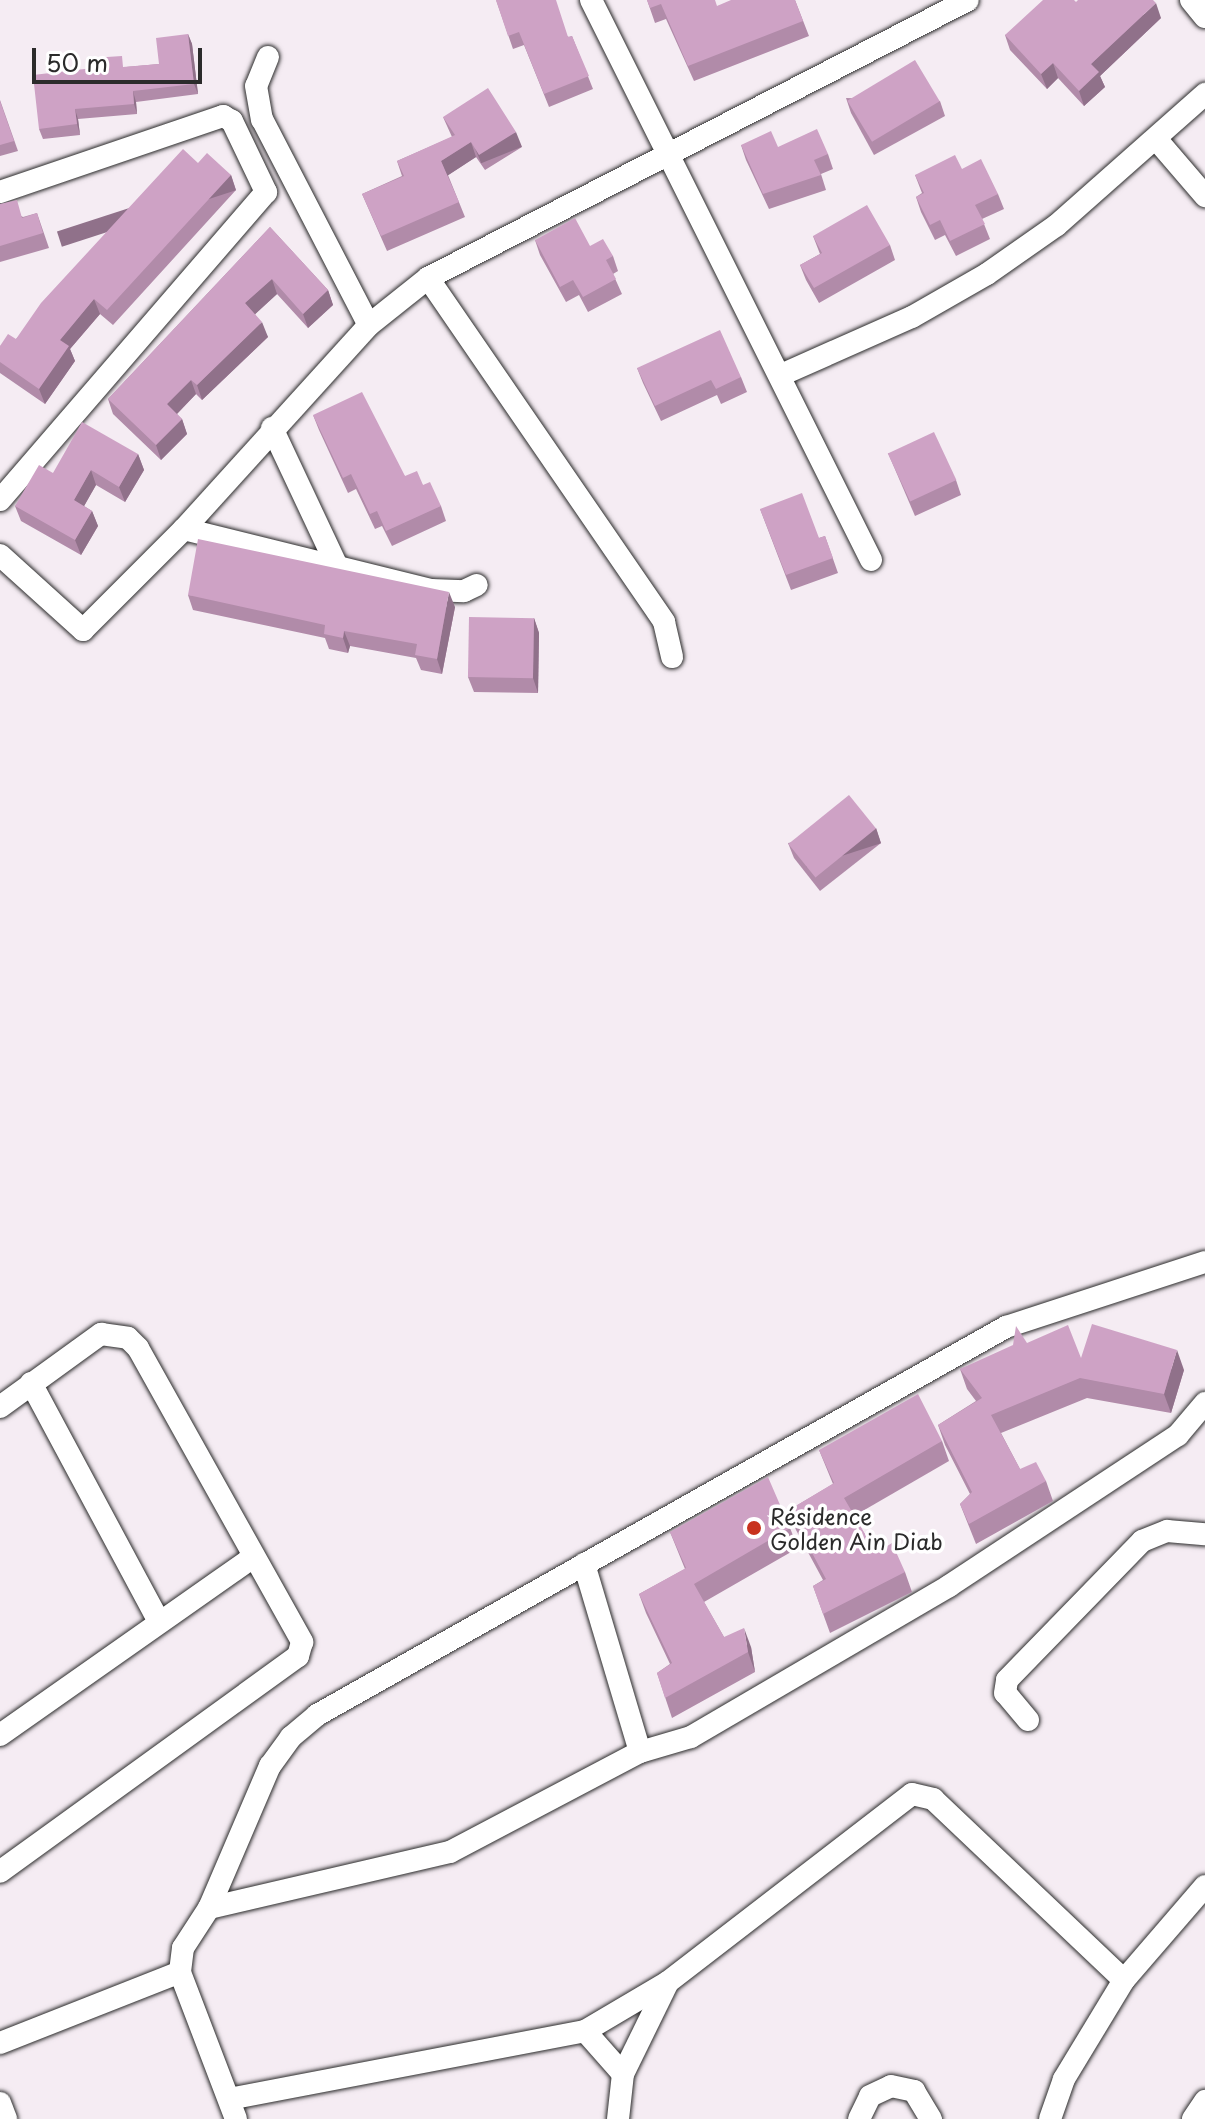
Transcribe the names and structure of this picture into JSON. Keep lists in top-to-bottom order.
{
  "places": ["Résidence Golden Ain Diab"],
  "scale_bar": "50 m"
}
